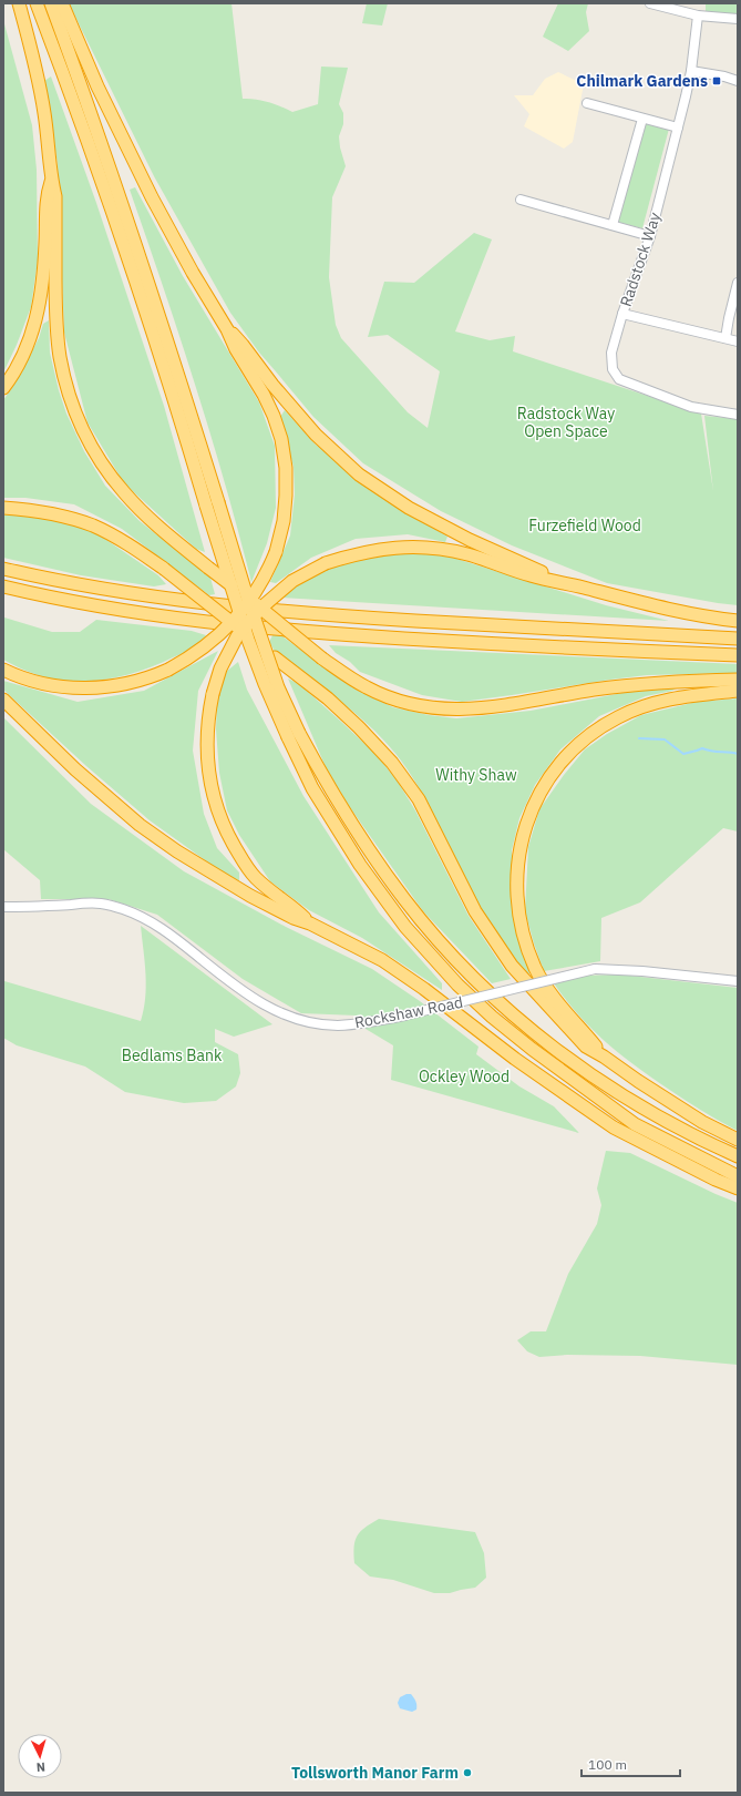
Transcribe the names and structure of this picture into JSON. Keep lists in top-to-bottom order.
{
  "streets": {
    "street": ["Radstock Way", "Rockshaw Road"]
  },
  "parks": [
    "Radstock Way Open Space",
    "Furzefield Wood",
    "Withy Shaw",
    "Bedlams Bank",
    "Ockley Wood"
  ],
  "places": {
    "transit": ["Chilmark Gardens"],
    "other": ["Tollsworth Manor Farm"]
  },
  "scale_bar": "100 m",
  "north": "bottom"
}
